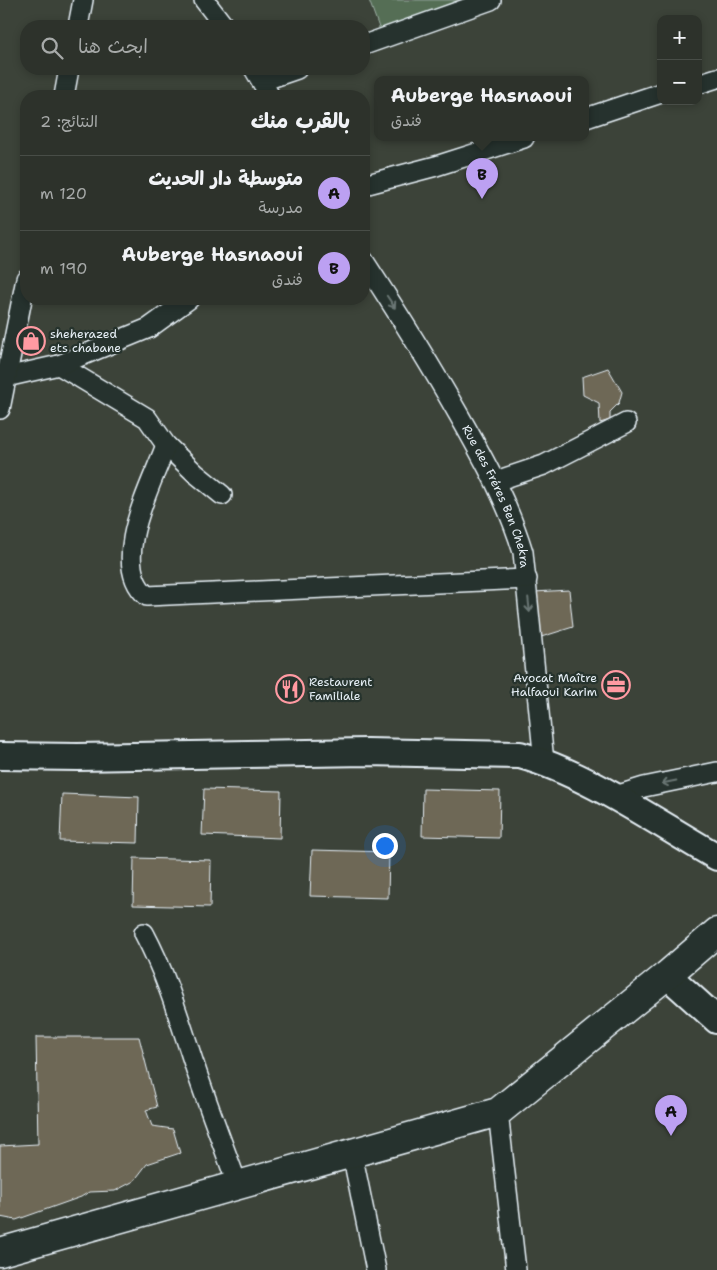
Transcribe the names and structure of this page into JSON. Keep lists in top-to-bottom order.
{
  "streets": {
    "street": ["Rue des Fréres Ben Chekra"]
  },
  "one_way": ["Rue des Fréres Ben Chekra"],
  "places": {
    "shop": ["sheherazed ets chabane"],
    "office": ["Avocat Maître Halfaoui Karim"],
    "restaurant": ["Restaurent Familiale"]
  },
  "page": {
    "map_buttons": ["+", "−"],
    "search": "ابحث هنا",
    "popup": ["Auberge Hasnaoui", "فندق"],
    "heading": ["بالقرب منك", "النتائج: 2"],
    "list": [
      {
        "mark": "A",
        "name": "متوسطة دار الحديث",
        "note": "مدرسة",
        "value": "120 m"
      },
      {
        "mark": "B",
        "name": "Auberge Hasnaoui",
        "note": "فندق",
        "value": "190 m"
      }
    ],
    "pins": ["B", "A"]
  }
}
